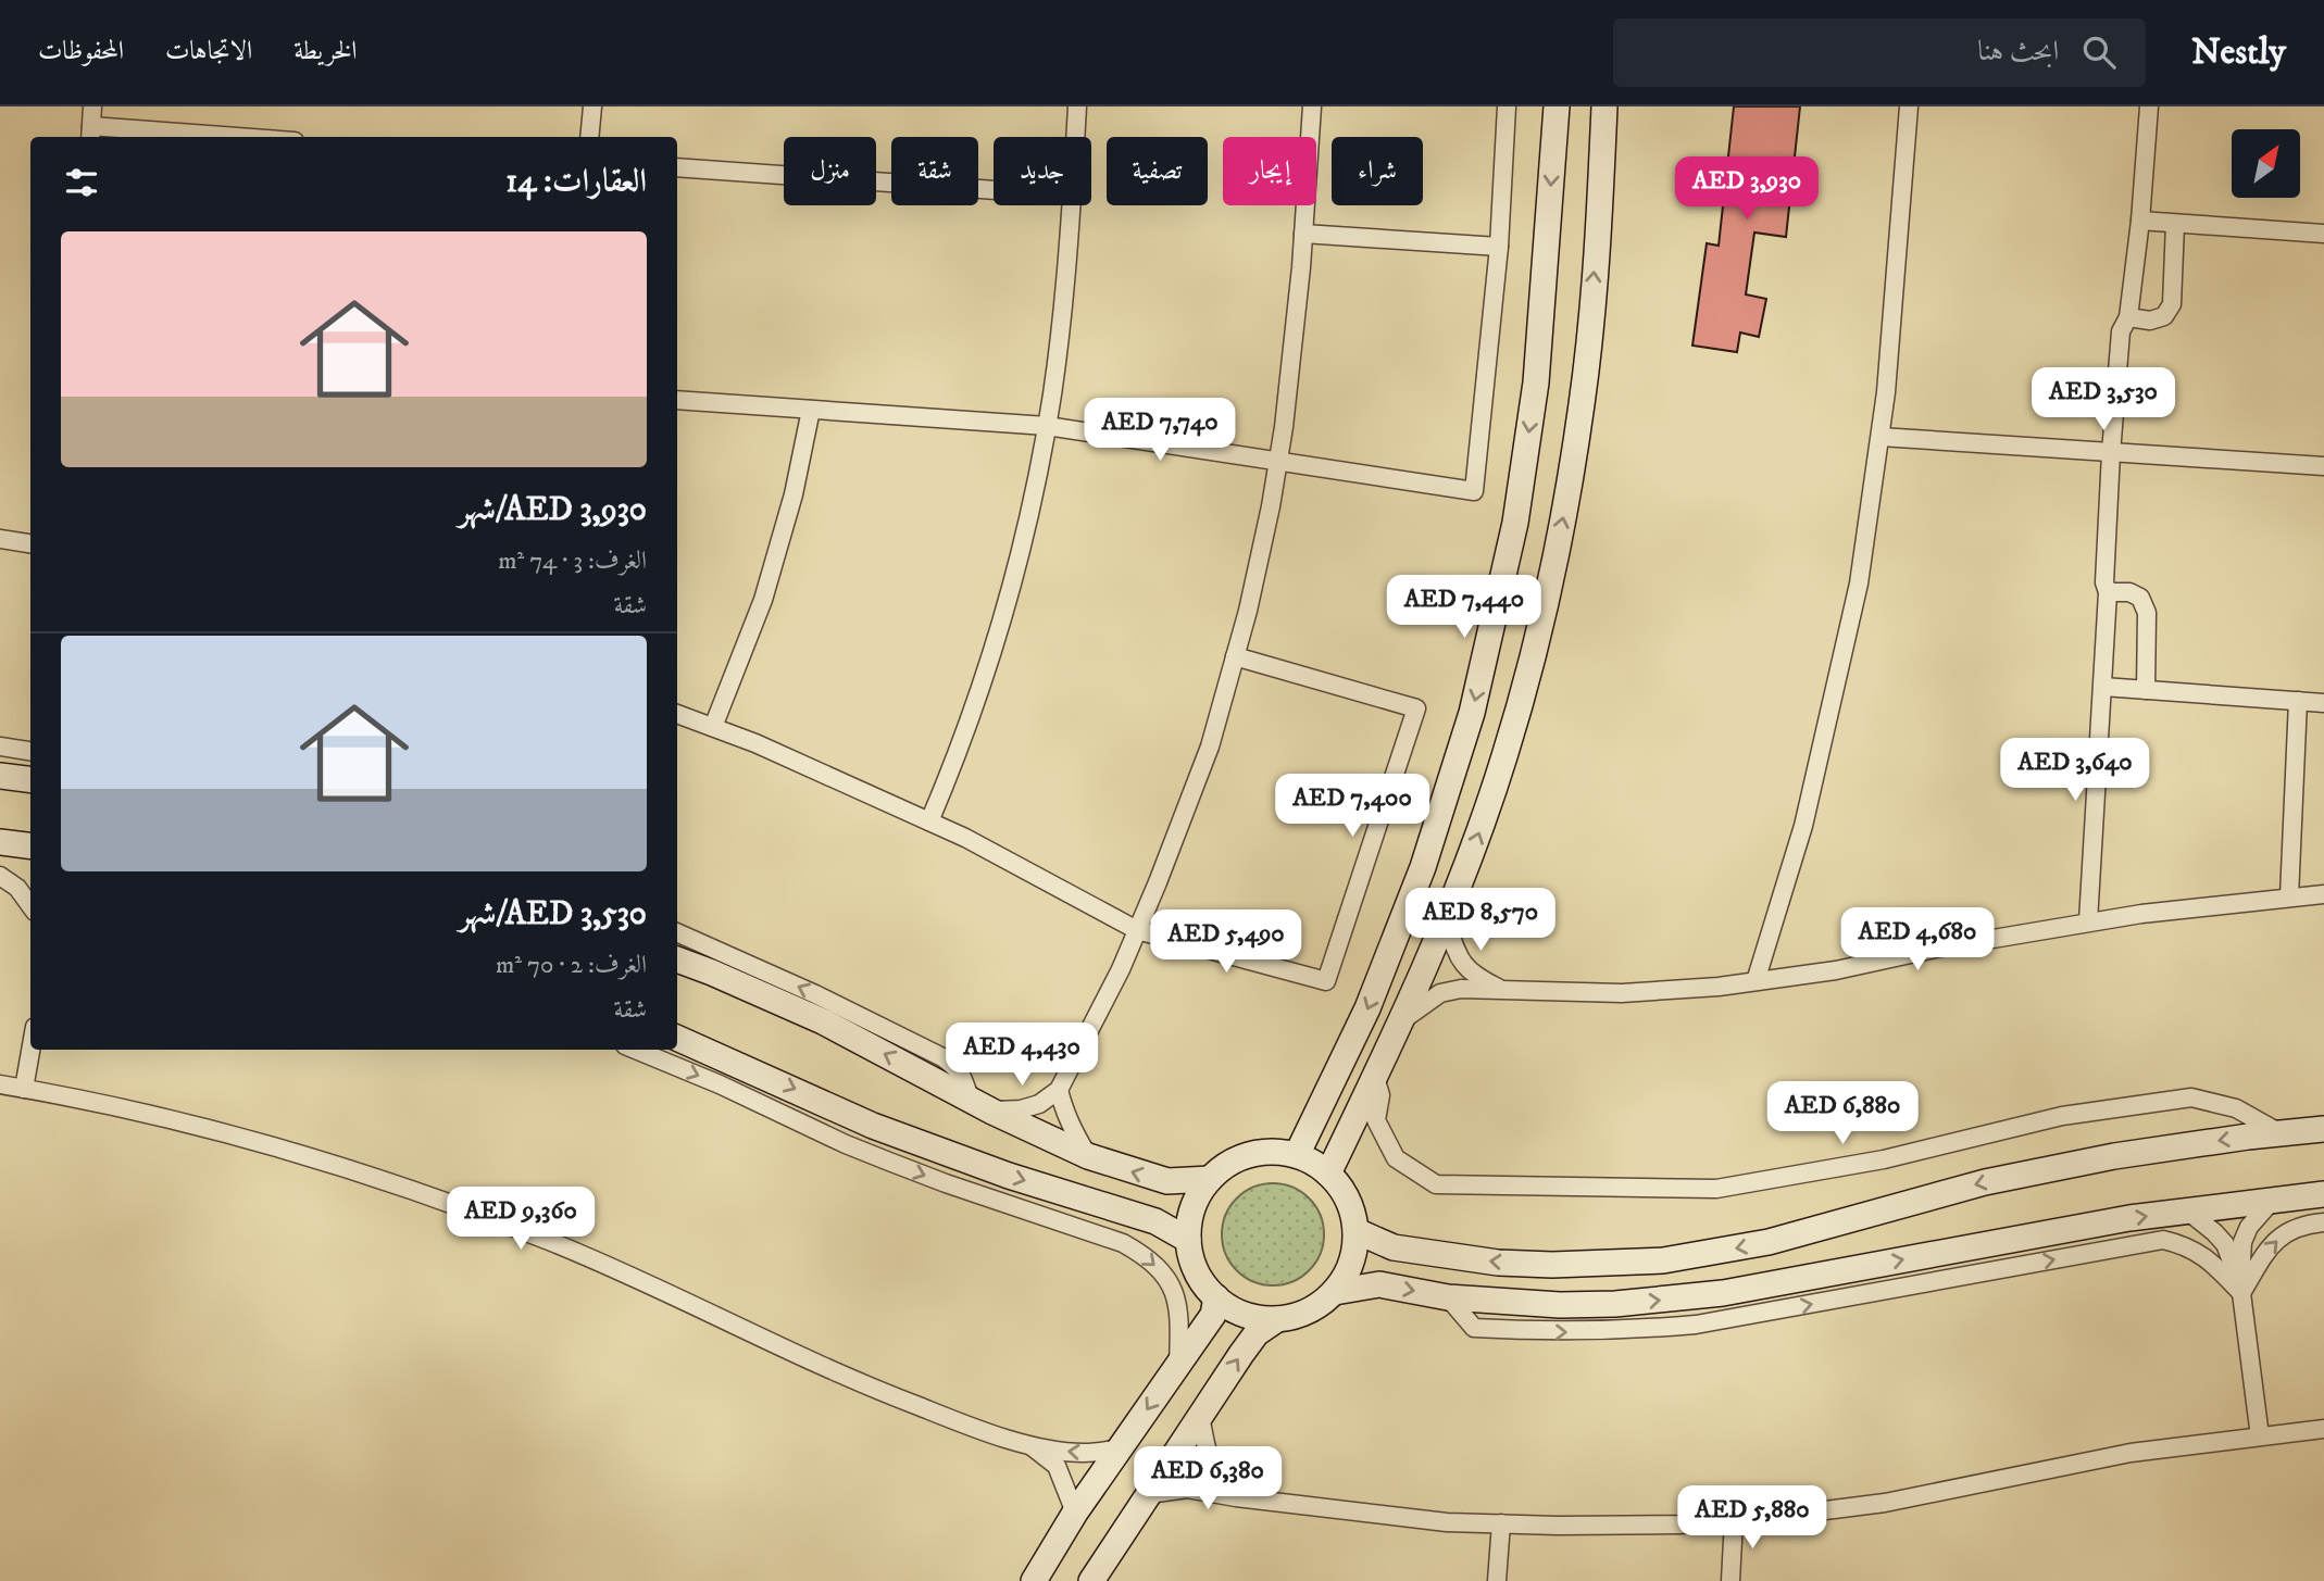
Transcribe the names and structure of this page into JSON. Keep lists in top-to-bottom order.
{
  "north": "top right",
  "page": {
    "header": "Nestly",
    "search": "ابحث هنا",
    "nav": ["الخريطة", "الاتجاهات", "المحفوظات"],
    "chip": [
      "شراء",
      "إيجار",
      "تصفية",
      "جديد",
      "شقة",
      "منزل"
    ],
    "heading": "العقارات: 14",
    "price": [
      "AED 3,930",
      "AED 3,530",
      "AED 7,740",
      "AED 7,440",
      "AED 3,640",
      "AED 7,400",
      "AED 8,570",
      "AED 4,680",
      "AED 5,490",
      "AED 4,430",
      "AED 6,880",
      "AED 9,360",
      "AED 6,380",
      "AED 5,880"
    ],
    "list": [
      {
        "name": "AED 3,930/شهر",
        "note": "الغرف: 3 · 74 m² · شقة"
      },
      {
        "name": "AED 3,530/شهر",
        "note": "الغرف: 2 · 70 m² · شقة"
      }
    ]
  }
}
